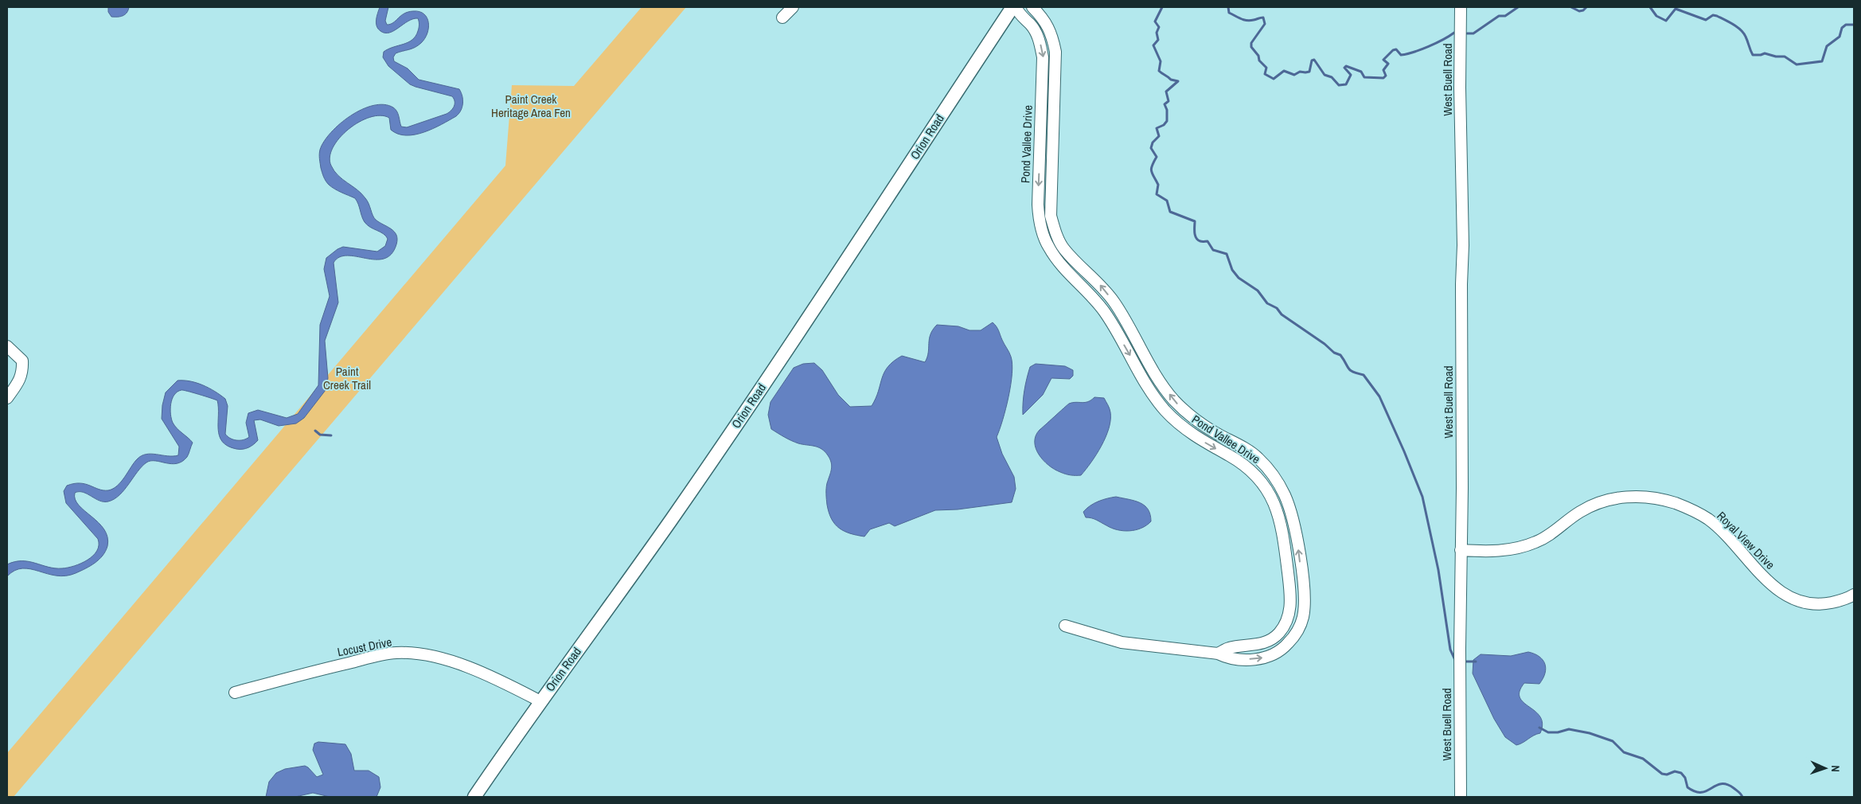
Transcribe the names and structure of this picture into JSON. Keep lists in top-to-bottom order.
{
  "streets": {
    "main road": ["Orion Road"],
    "street": [
      "West Buell Road",
      "Pond Vallee Drive",
      "Royal View Drive",
      "Locust Drive"
    ]
  },
  "crossings": [
    ["West Buell Road", "Royal View Drive"],
    ["Orion Road", "Pond Vallee Drive"],
    ["Orion Road", "Locust Drive"]
  ],
  "parks": ["Paint Creek Heritage Area Fen", "Paint Creek Trail"],
  "north": "right"
}
